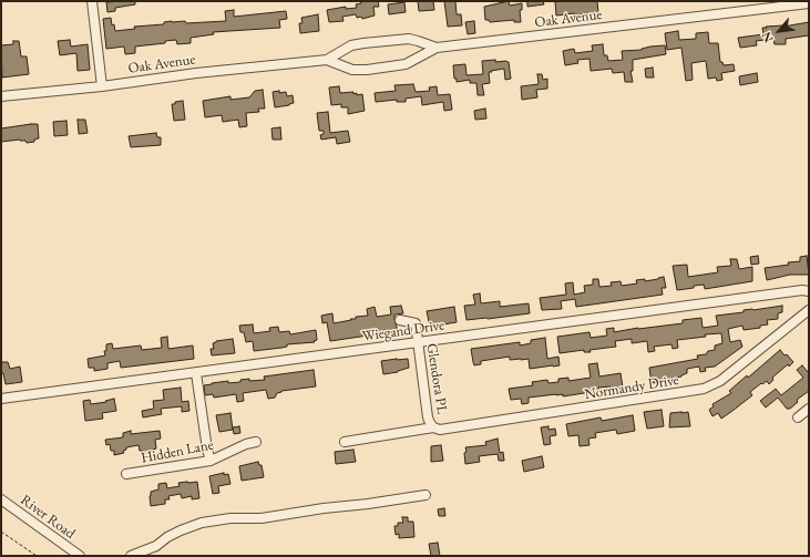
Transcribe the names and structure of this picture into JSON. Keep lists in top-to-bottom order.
{
  "streets": {
    "street": [
      "Oak Avenue",
      "Wiegand Drive",
      "Glendora PL",
      "Normandy Drive",
      "Hidden Lane",
      "River Road"
    ]
  },
  "crossings": [
    ["Wiegand Drive", "Glendora PL"],
    ["Glendora PL", "Normandy Drive"]
  ],
  "north": "bottom left"
}
